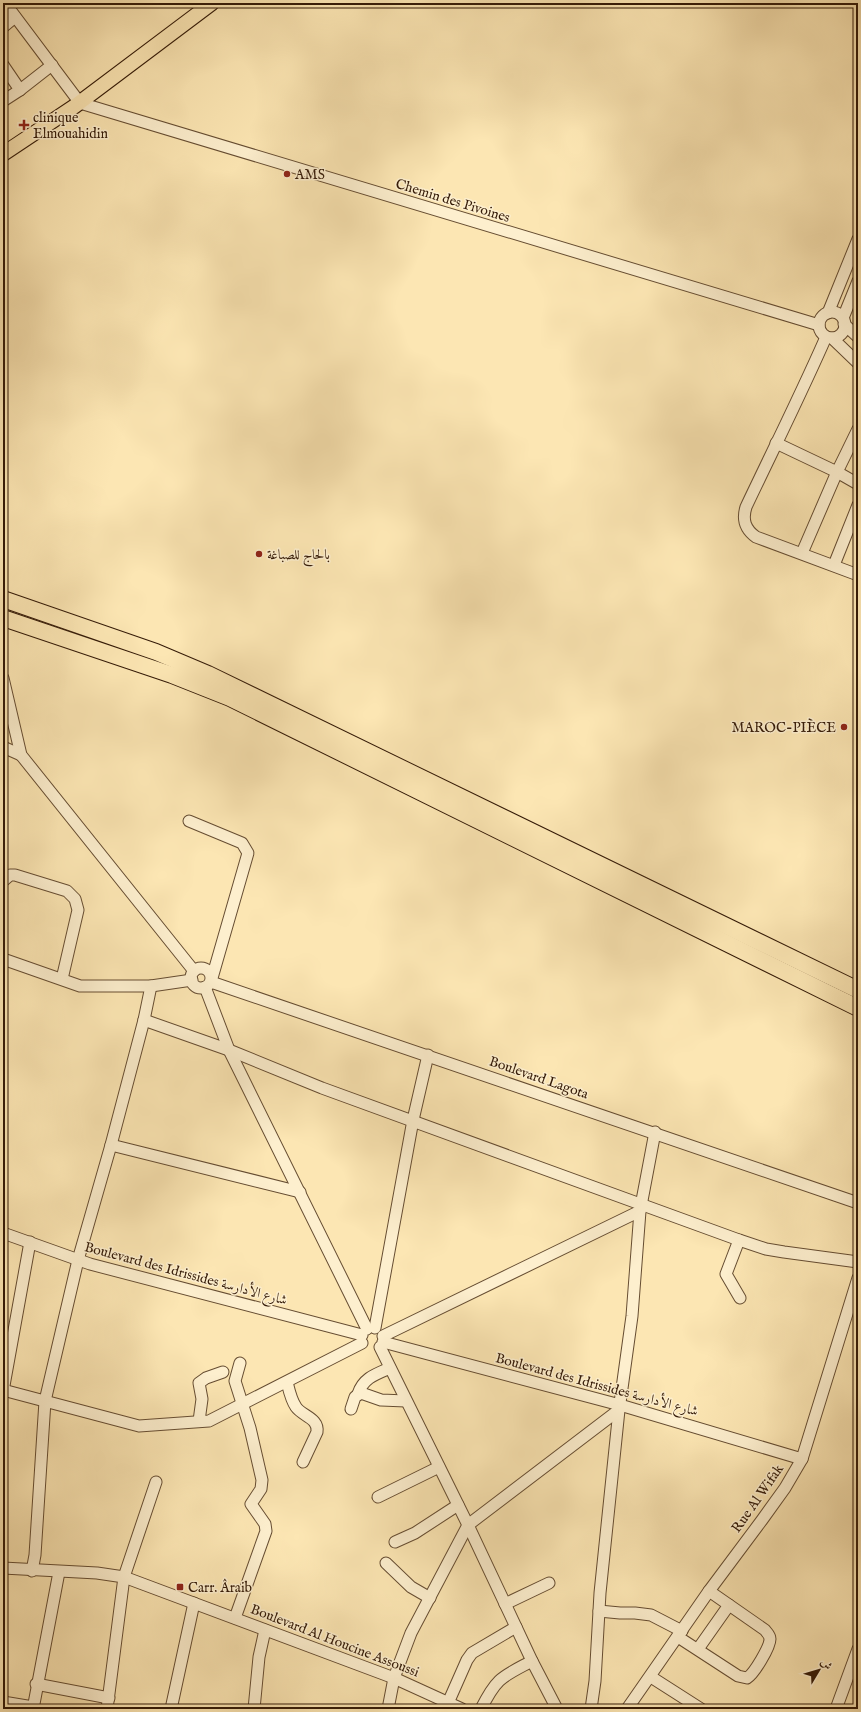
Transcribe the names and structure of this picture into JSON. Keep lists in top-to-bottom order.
{
  "streets": {
    "street": [
      "Chemin des Pivoines",
      "Boulevard Lagota",
      "Boulevard des Idrissides شارع الأدارسة",
      "Rue Al Wifak",
      "Boulevard Al Houcine Assoussi"
    ]
  },
  "crossings": [
    ["Boulevard des Idrissides شارع الأدارسة", "Rue Al Wifak"]
  ],
  "places": {
    "health": ["clinique Elmouahidin"],
    "other": ["AMS", "بالحاج للصباغة", "MAROC-PIÈCE"],
    "transit": ["Carr. Âraib"]
  },
  "north": "top right"
}
